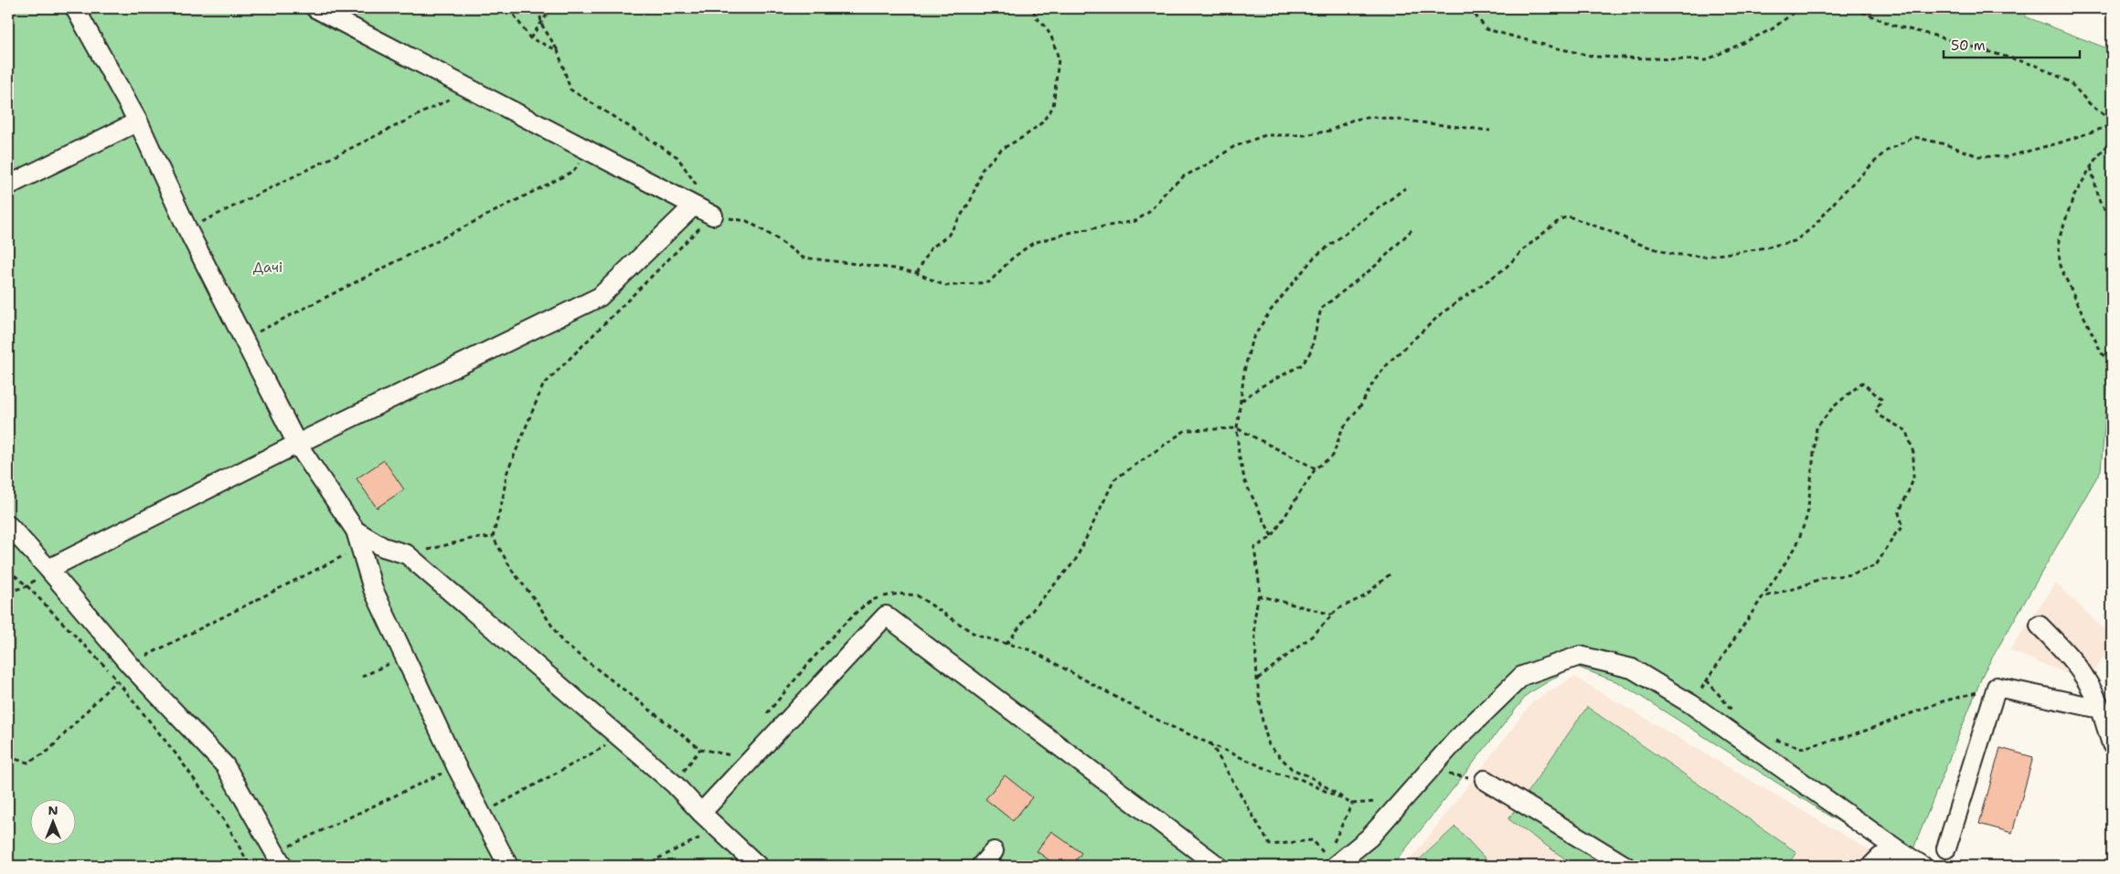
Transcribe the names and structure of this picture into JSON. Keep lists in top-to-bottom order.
{
  "parks": ["Дачі"],
  "scale_bar": "50 m",
  "north": "top"
}
